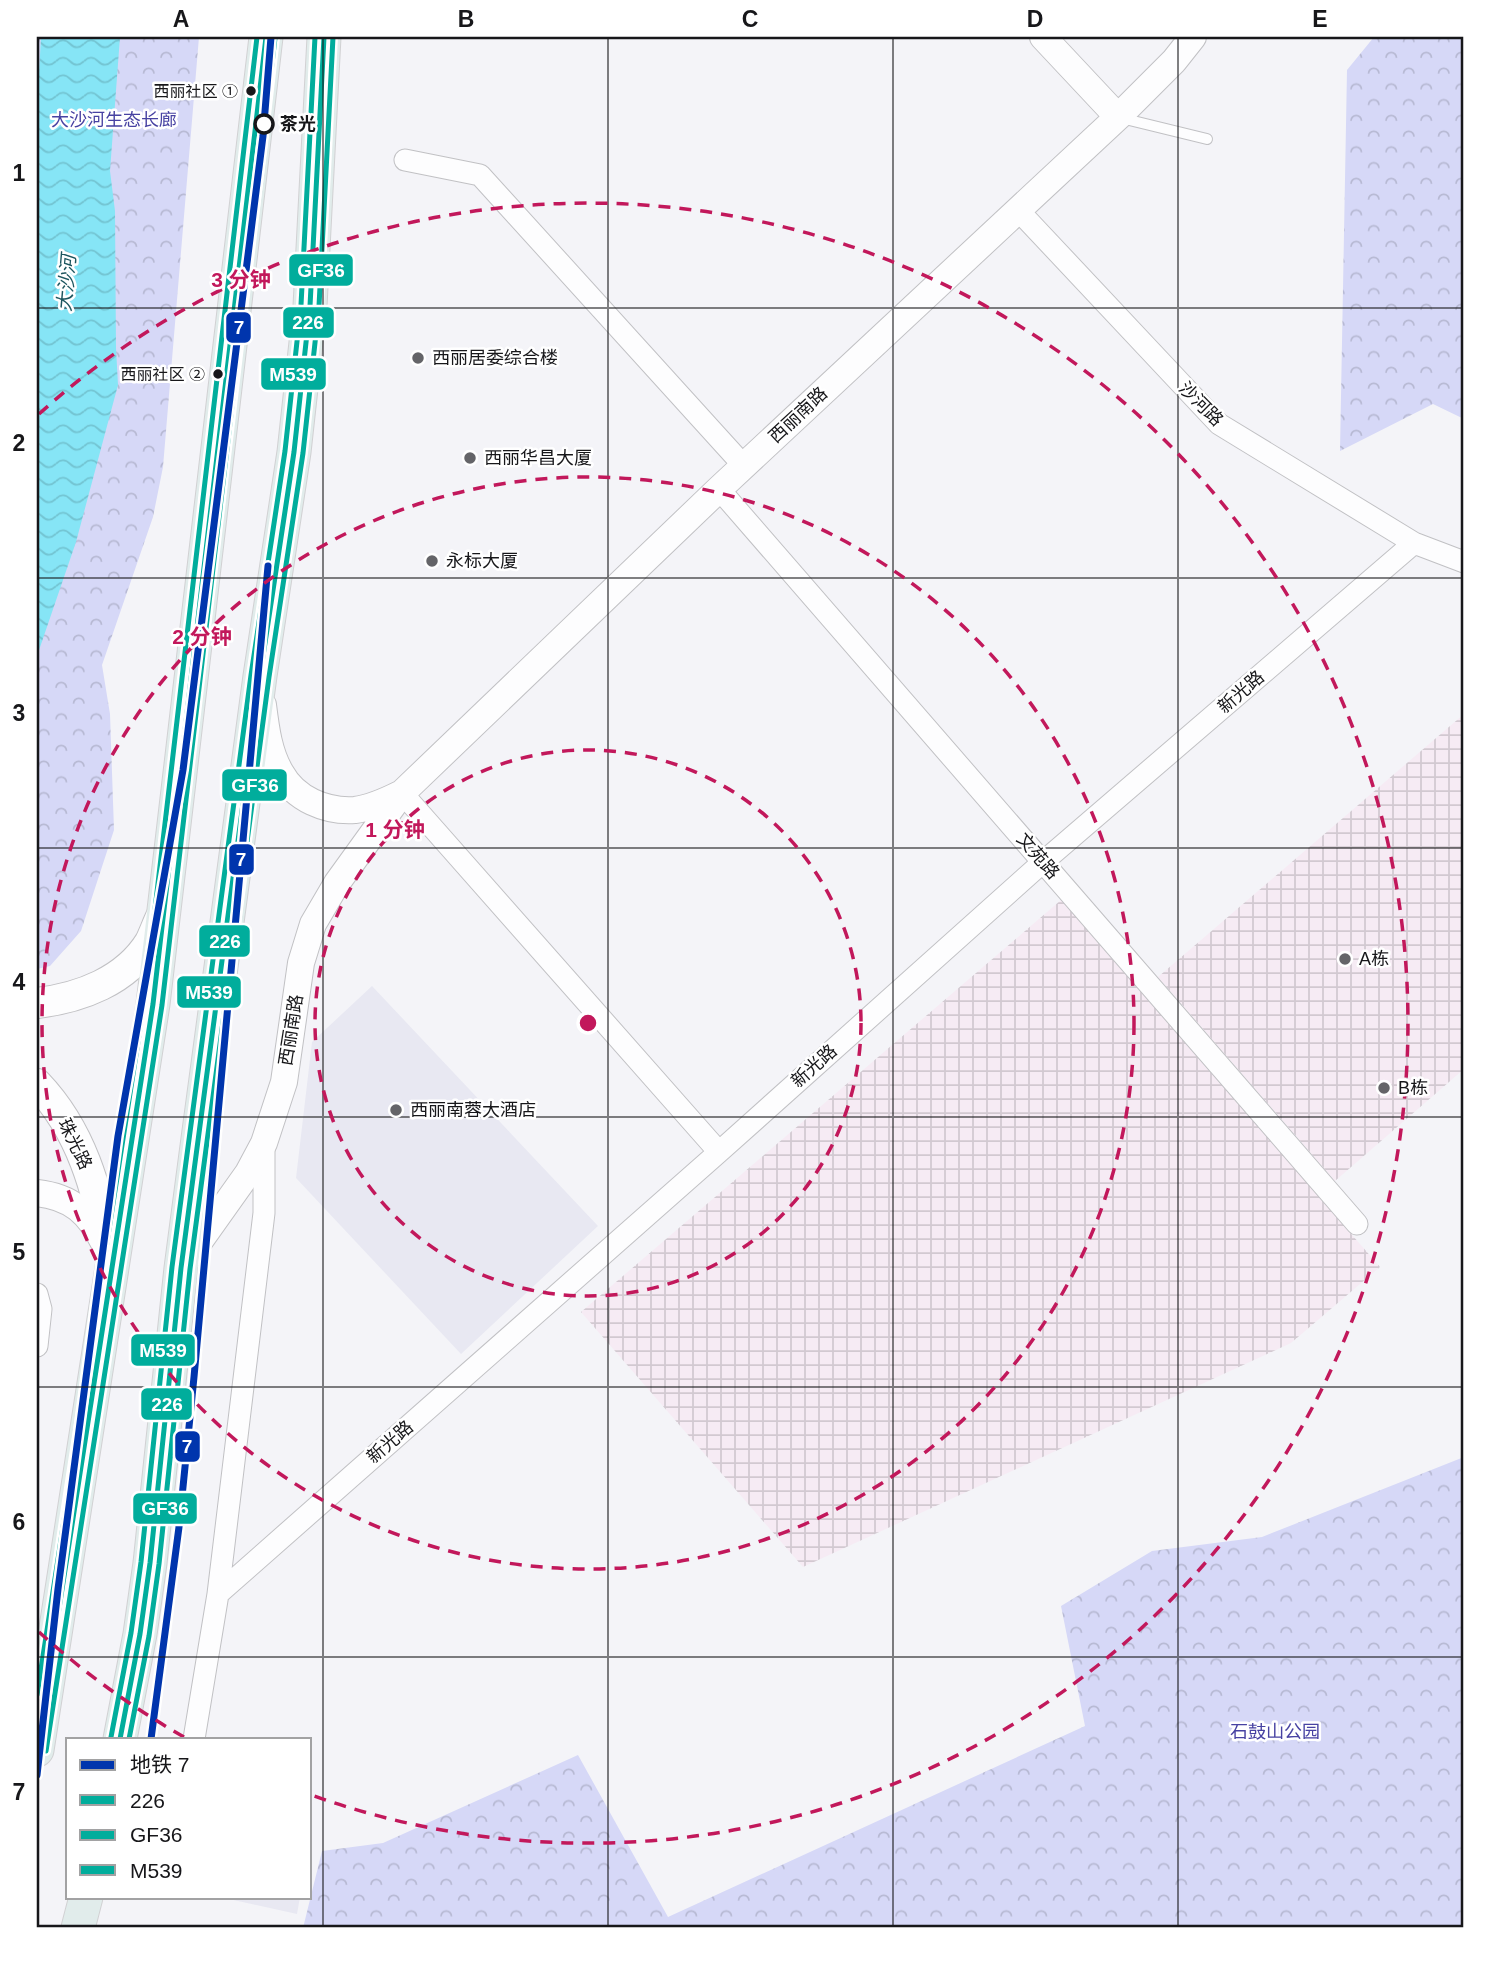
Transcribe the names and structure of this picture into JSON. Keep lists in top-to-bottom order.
{
  "streets": {
    "main road": ["珠光路"],
    "street": [
      "沙河路",
      "西丽南路",
      "新光路",
      "文苑路"
    ]
  },
  "crossings": [
    ["沙河路", "西丽南路"],
    ["沙河路", "新光路"],
    ["西丽南路", "文苑路"],
    ["新光路", "文苑路"]
  ],
  "water": ["大沙河"],
  "parks": ["大沙河生态长廊", "石鼓山公园"],
  "places": [
    "西丽社区 ①",
    "茶光",
    "西丽居委综合楼",
    "西丽社区 ②",
    "西丽华昌大厦",
    "永标大厦",
    "A栋",
    "B栋",
    "西丽南蓉大酒店"
  ],
  "lines": [
    "metro line 7",
    "transit line 226",
    "transit line GF36",
    "transit line M539"
  ],
  "legend": [
    "地铁 7",
    "226",
    "GF36",
    "M539"
  ],
  "grid": {
    "columns": [
      "A",
      "B",
      "C",
      "D",
      "E"
    ],
    "rows": [
      "1",
      "2",
      "3",
      "4",
      "5",
      "6",
      "7"
    ]
  },
  "rings": ["3 分钟", "2 分钟", "1 分钟"]
}
